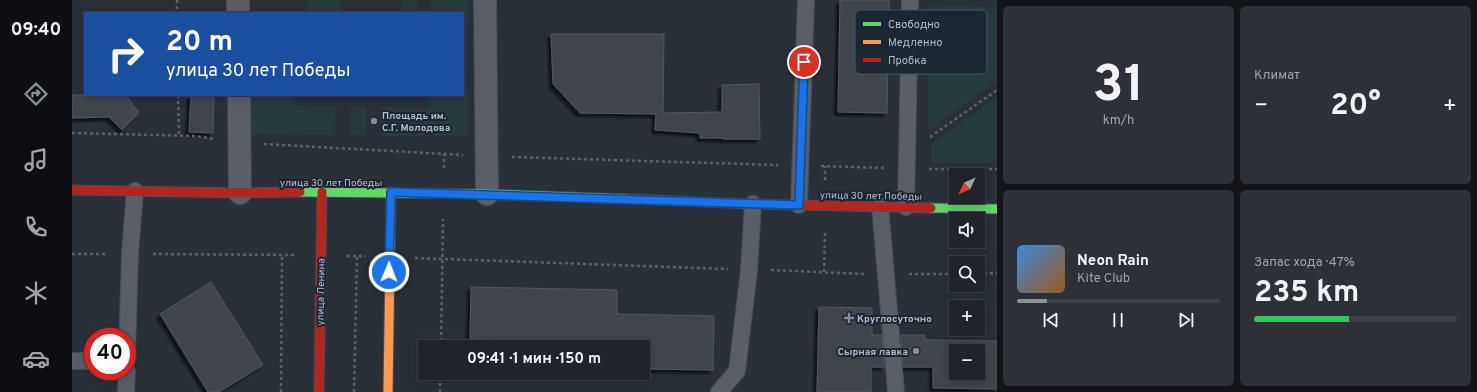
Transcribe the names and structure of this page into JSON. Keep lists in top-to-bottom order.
{
  "streets": {
    "street": ["улица 30 лет Победы", "улица Ленина"]
  },
  "crossings": [
    ["улица 30 лет Победы", "улица Ленина"]
  ],
  "places": {
    "other": ["Площадь им. С.Г. Молодова", "Сырная лавка"],
    "health": ["Круглосуточно"]
  },
  "legend": ["Свободно", "Медленно", "Пробка"],
  "north": "bottom left",
  "page": {
    "tabs": "09:40",
    "tile": [
      ["31", "km/h"],
      "Климат",
      ["Запас хода · 47%", "235 km"]
    ],
    "turn": ["20 m", "улица 30 лет Победы"],
    "heat": ["−", "20°", "+"],
    "map_buttons": ["+", "−"],
    "song": ["Neon Rain", "Kite Club"],
    "limit": "40",
    "trip": "09:41 · 1 мин · 150 m"
  }
}
